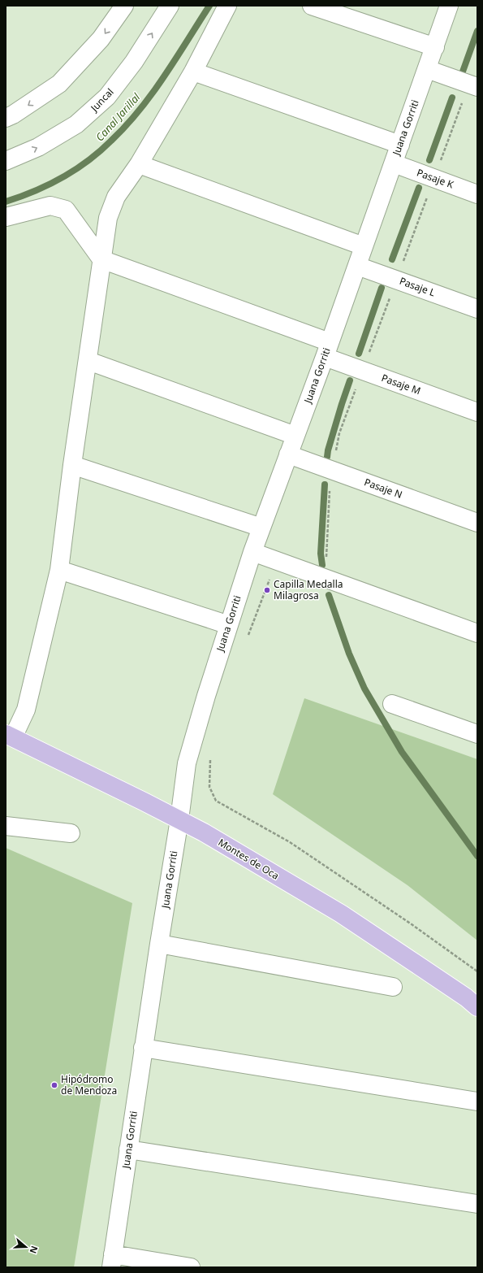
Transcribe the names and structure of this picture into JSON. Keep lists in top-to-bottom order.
{
  "streets": {
    "main road": ["Montes de Oca"],
    "street": [
      "Juncal",
      "Juana Gorriti",
      "Pasaje K",
      "Pasaje L",
      "Pasaje M",
      "Pasaje N"
    ]
  },
  "crossings": [
    ["Juana Gorriti", "Pasaje K"],
    ["Juana Gorriti", "Pasaje L"],
    ["Juana Gorriti", "Pasaje M"],
    ["Juana Gorriti", "Pasaje N"],
    ["Juana Gorriti", "Montes de Oca"]
  ],
  "water": ["Canal Jarillal"],
  "places": ["Capilla Medalla Milagrosa", "Hipódromo de Mendoza"],
  "north": "right"
}
